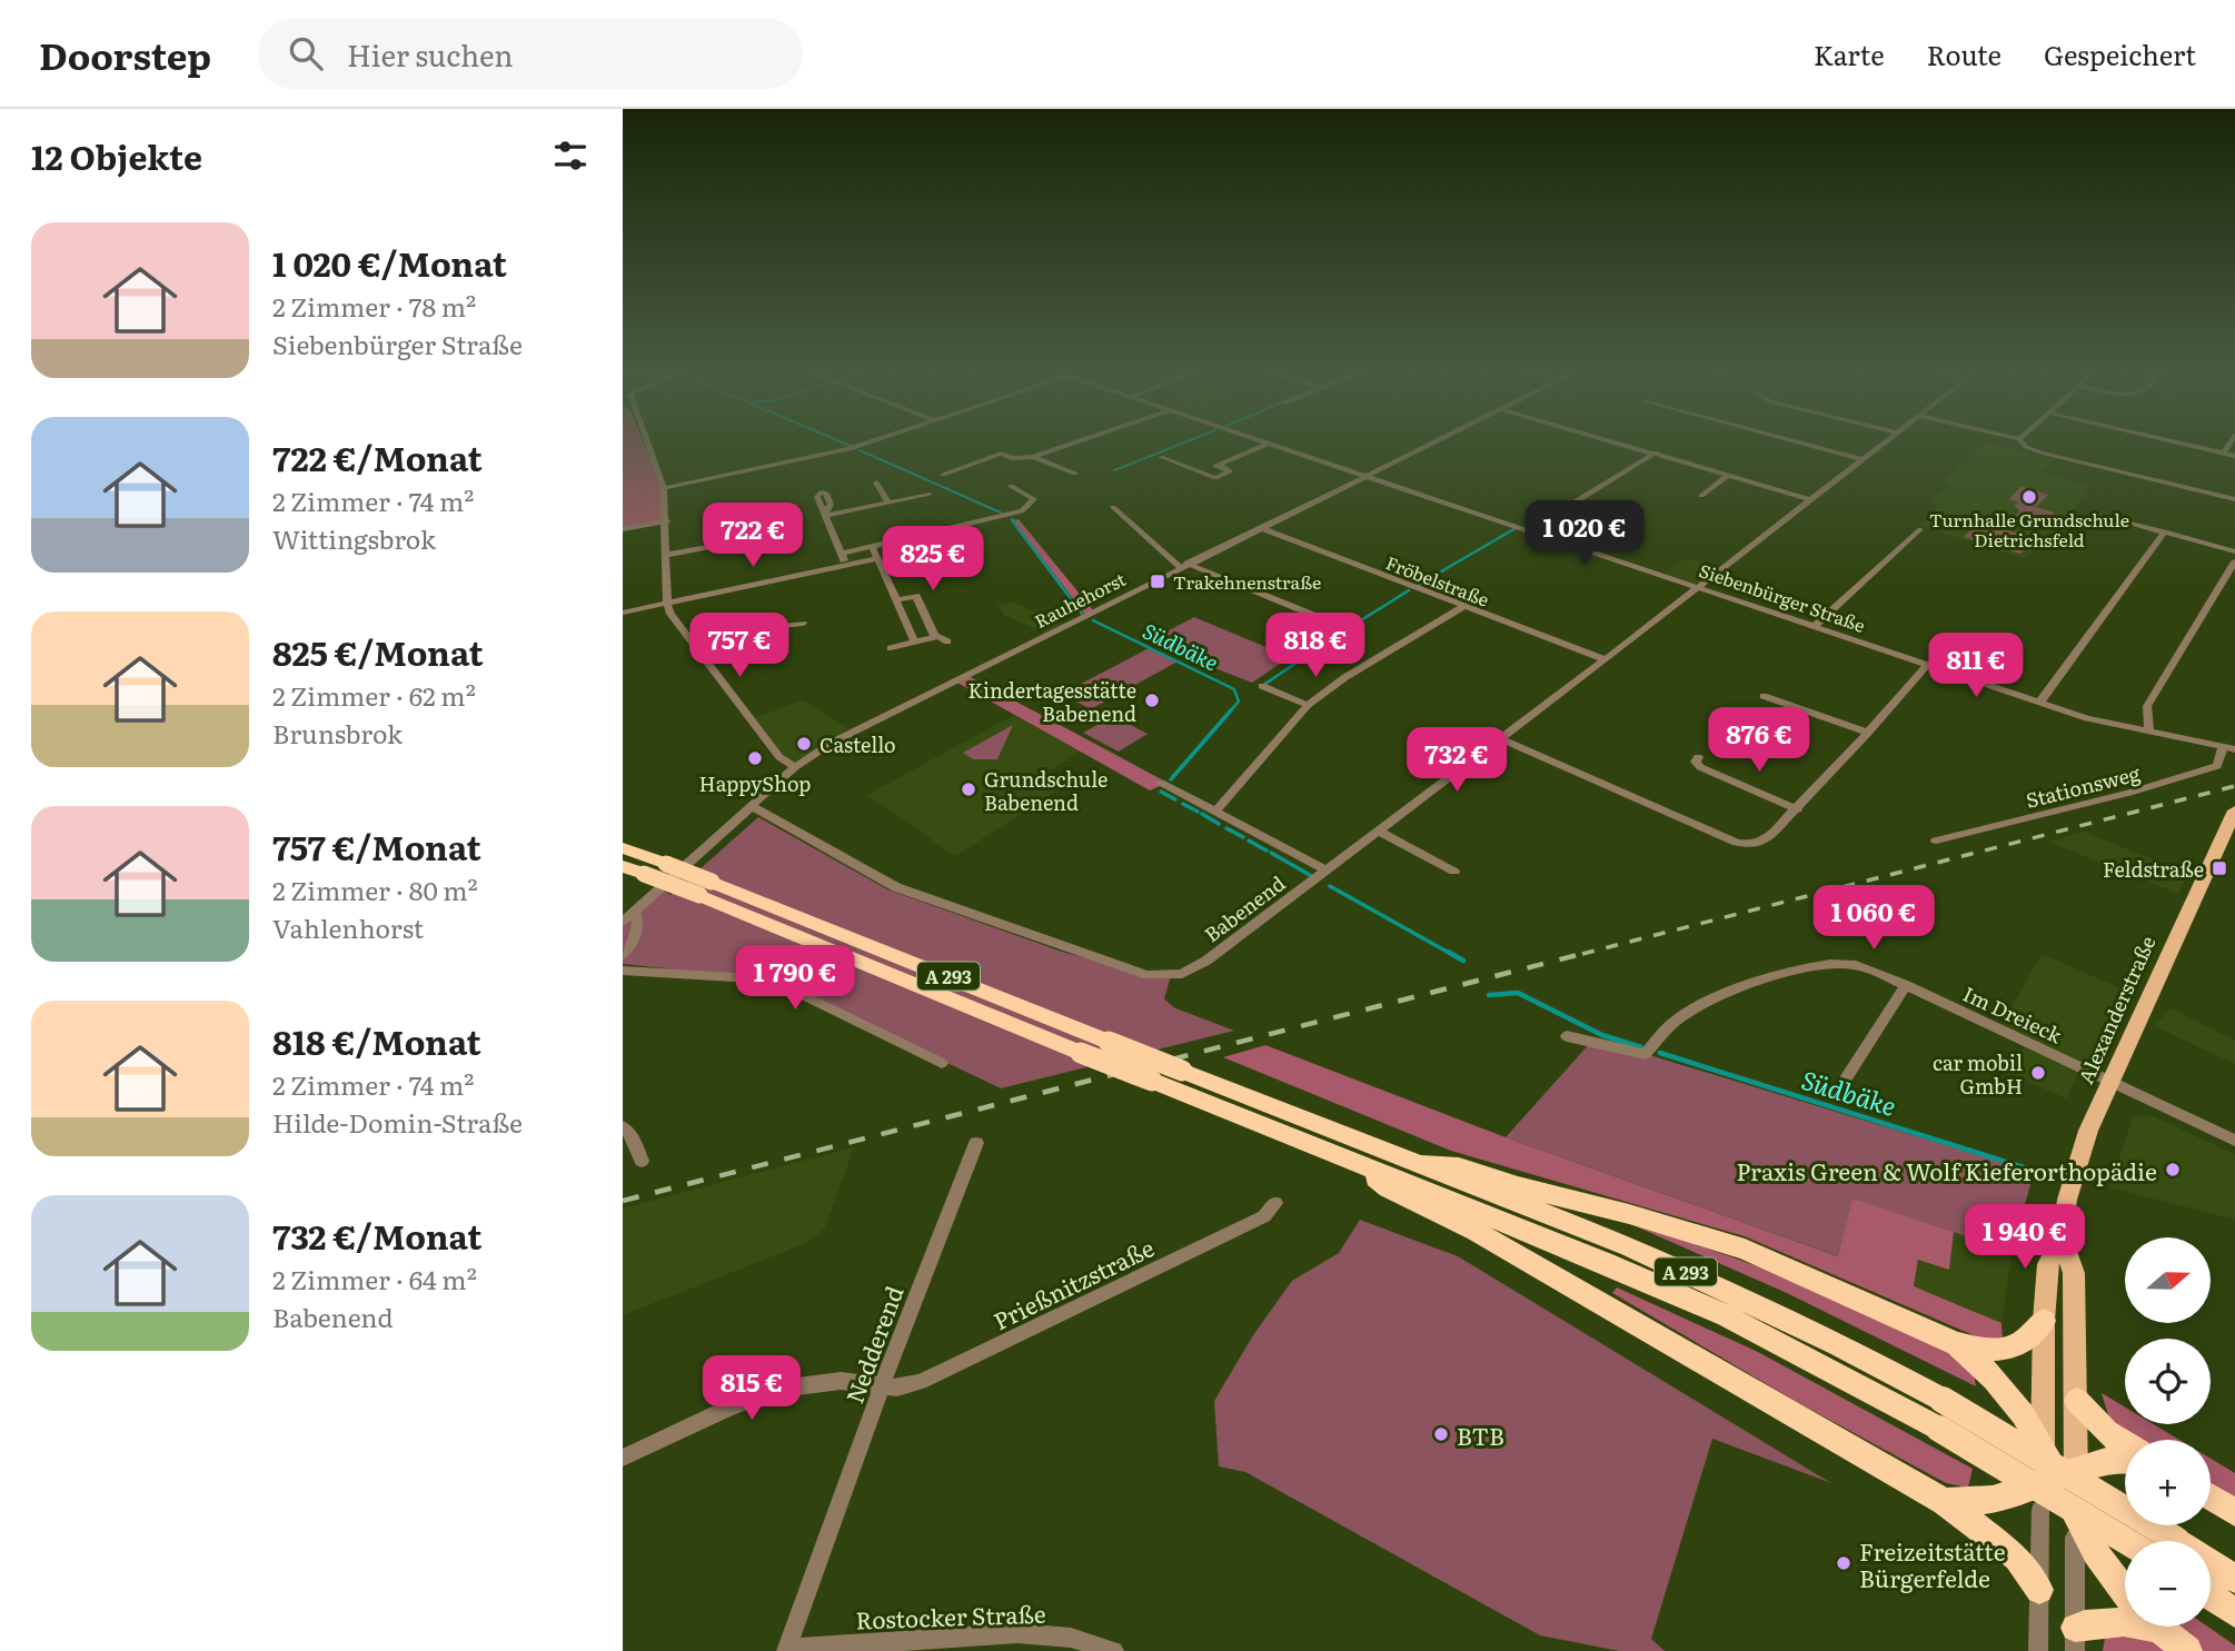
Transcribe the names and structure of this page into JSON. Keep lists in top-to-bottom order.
{
  "streets": {
    "highway": ["A 293"],
    "main road": ["Alexanderstraße"],
    "street": [
      "Fröbelstraße",
      "Siebenbürger Straße",
      "Rauhehorst",
      "Stationsweg",
      "Babenend",
      "Im Dreieck",
      "Prießnitzstraße",
      "Nedderend",
      "Rostocker Straße"
    ]
  },
  "crossings": [
    ["Fröbelstraße", "Rauhehorst"],
    ["Fröbelstraße", "Babenend"],
    ["Siebenbürger Straße", "Rauhehorst"],
    ["Siebenbürger Straße", "Stationsweg"],
    ["Siebenbürger Straße", "Babenend"],
    ["Rauhehorst", "Babenend"],
    ["Alexanderstraße", "Im Dreieck"],
    ["Prießnitzstraße", "Nedderend"],
    ["Nedderend", "Rostocker Straße"]
  ],
  "water": ["Südbäke"],
  "places": {
    "other": [
      "Turnhalle Grundschule Dietrichsfeld",
      "Kindertagesstätte Babenend",
      "Castello",
      "HappyShop",
      "Grundschule Babenend",
      "car mobil GmbH",
      "Praxis Green & Wolf Kieferorthopädie",
      "BTB",
      "Freizeitstätte Bürgerfelde"
    ],
    "transit": ["Trakehnenstraße", "Feldstraße"]
  },
  "north": "right",
  "page": {
    "header": "Doorstep",
    "search": "Hier suchen",
    "nav": ["Karte", "Route", "Gespeichert"],
    "heading": "12 Objekte",
    "list": [
      {
        "name": "1 020 €/Monat",
        "note": "2 Zimmer · 78 m² · Siebenbürger Straße"
      },
      {
        "name": "722 €/Monat",
        "note": "2 Zimmer · 74 m² · Wittingsbrok"
      },
      {
        "name": "825 €/Monat",
        "note": "2 Zimmer · 62 m² · Brunsbrok"
      },
      {
        "name": "757 €/Monat",
        "note": "2 Zimmer · 80 m² · Vahlenhorst"
      },
      {
        "name": "818 €/Monat",
        "note": "2 Zimmer · 74 m² · Hilde-Domin-Straße"
      },
      {
        "name": "732 €/Monat",
        "note": "2 Zimmer · 64 m² · Babenend"
      }
    ],
    "price": [
      "1 020 €",
      "722 €",
      "825 €",
      "757 €",
      "818 €",
      "811 €",
      "876 €",
      "732 €",
      "1 060 €",
      "1 790 €",
      "1 940 €",
      "815 €"
    ],
    "map_buttons": ["+", "−"]
  }
}
